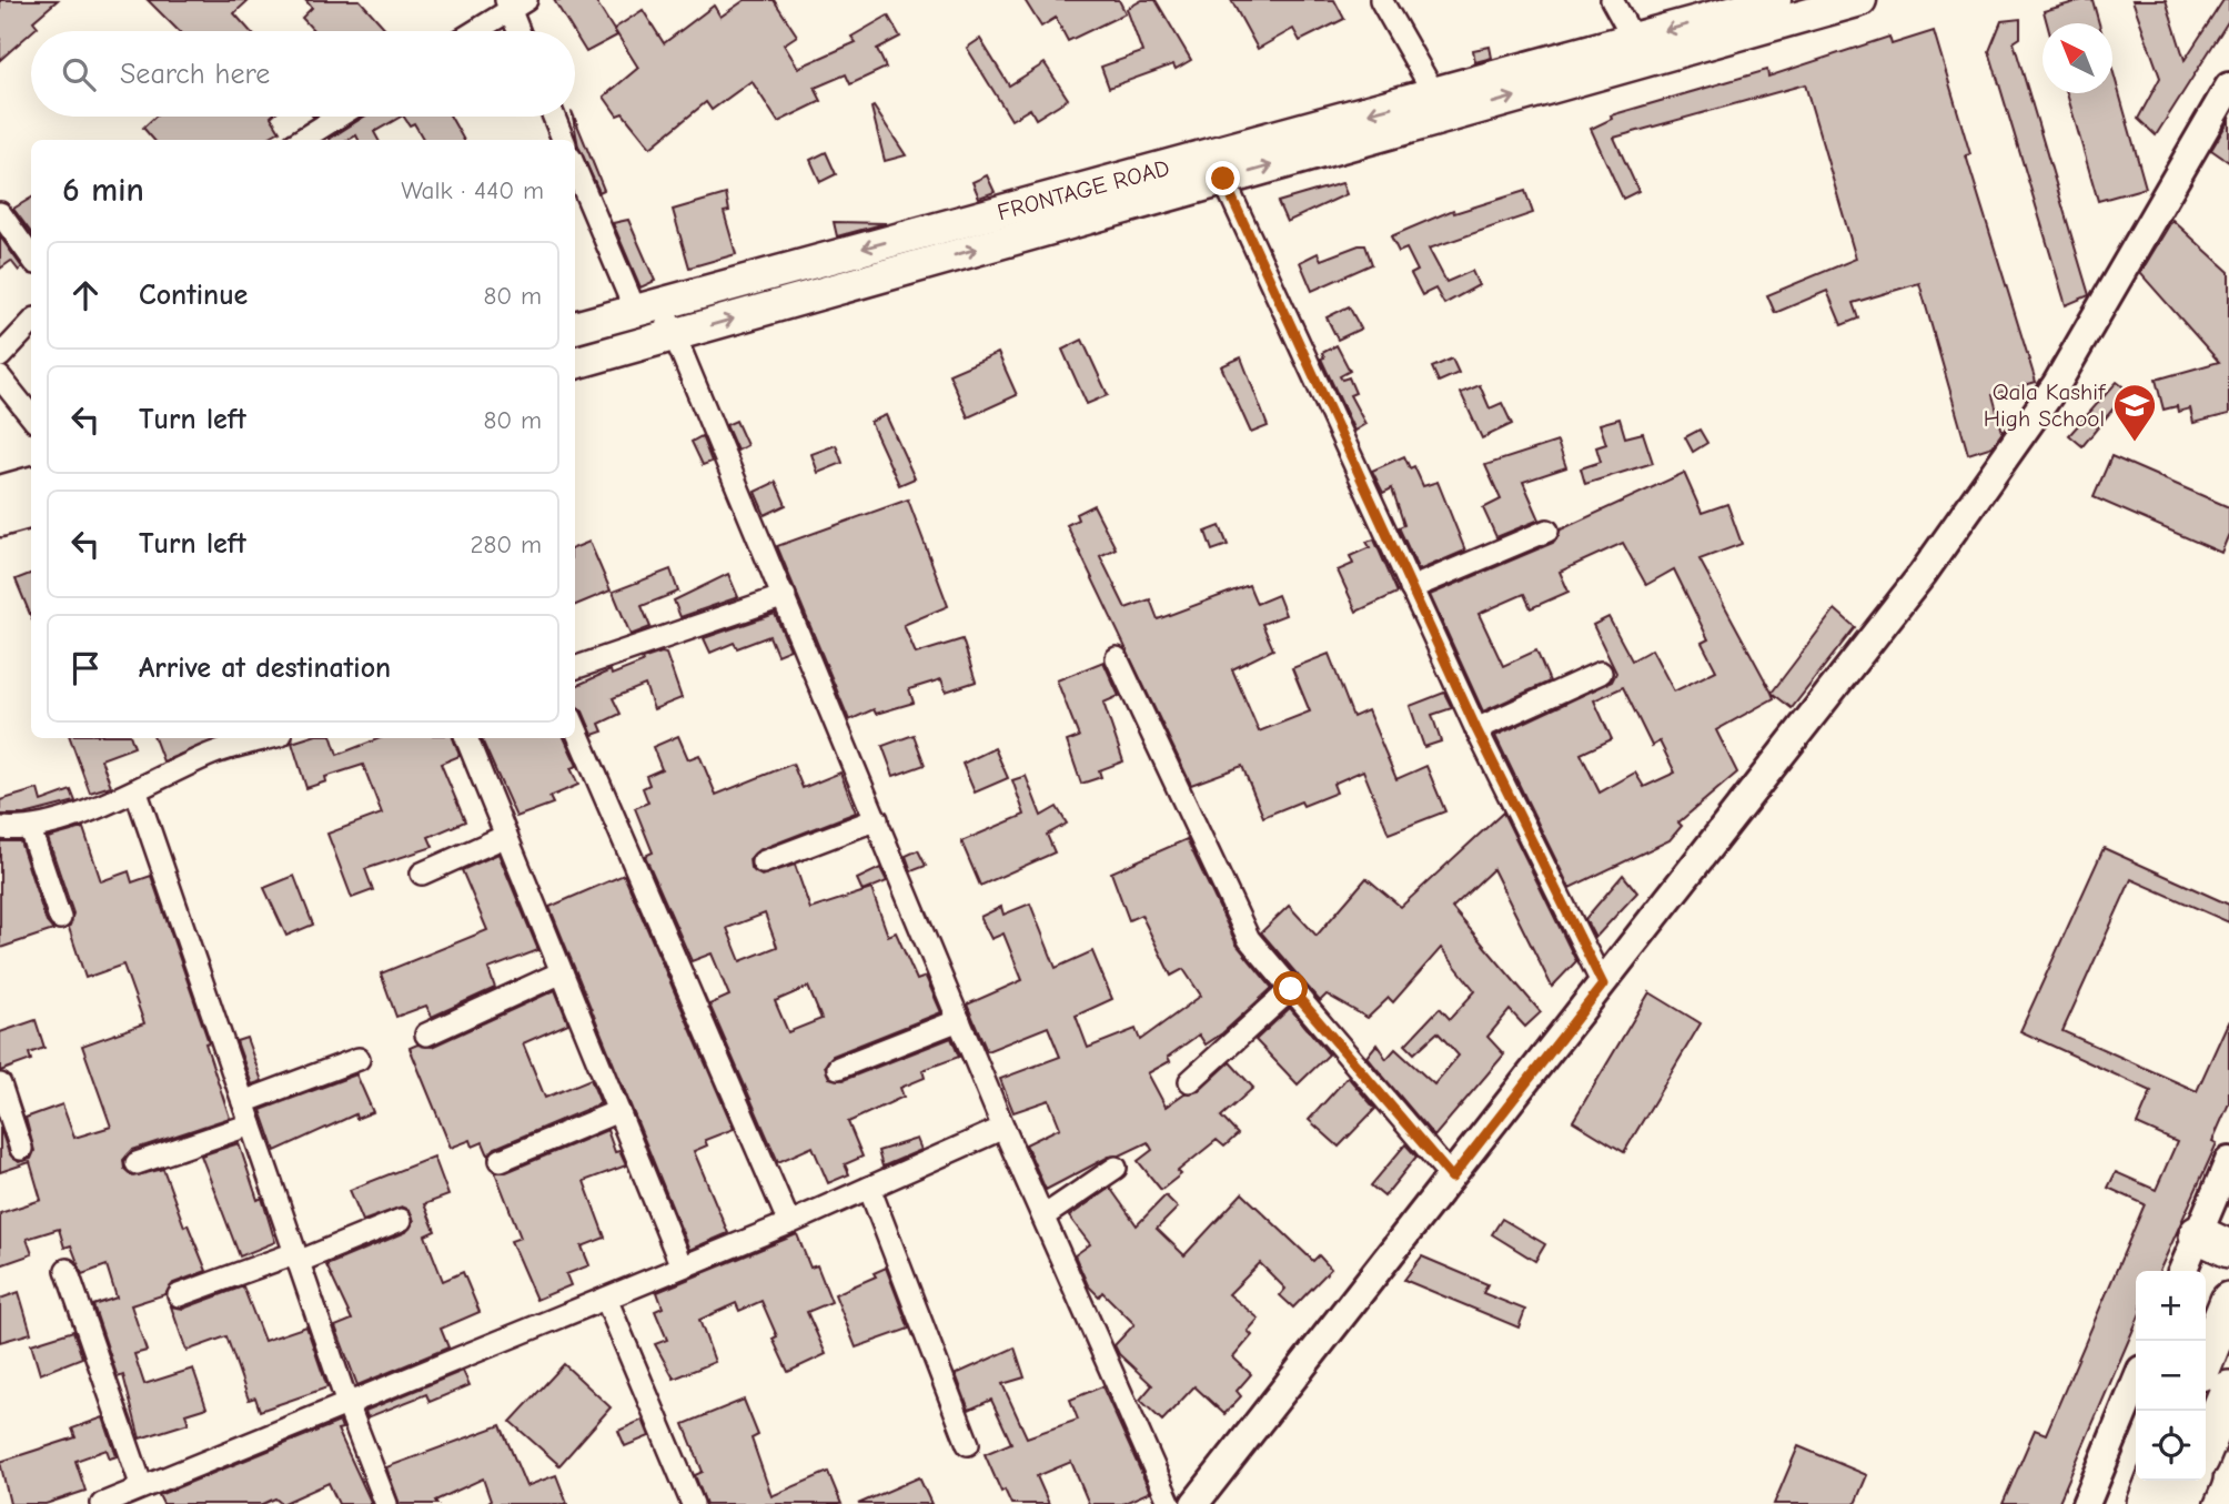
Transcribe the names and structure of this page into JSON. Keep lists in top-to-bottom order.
{
  "streets": {
    "main road": ["FRONTAGE ROAD"]
  },
  "places": {
    "school or university": ["Qala Kashif High School"]
  },
  "north": "top left",
  "page": {
    "search": "Search here",
    "heading": ["6 min", "Walk · 440 m"],
    "list": [
      ["Continue", "80 m"],
      ["Turn left", "80 m"],
      ["Turn left", "280 m"],
      "Arrive at destination"
    ],
    "map_buttons": ["+", "−"]
  }
}
